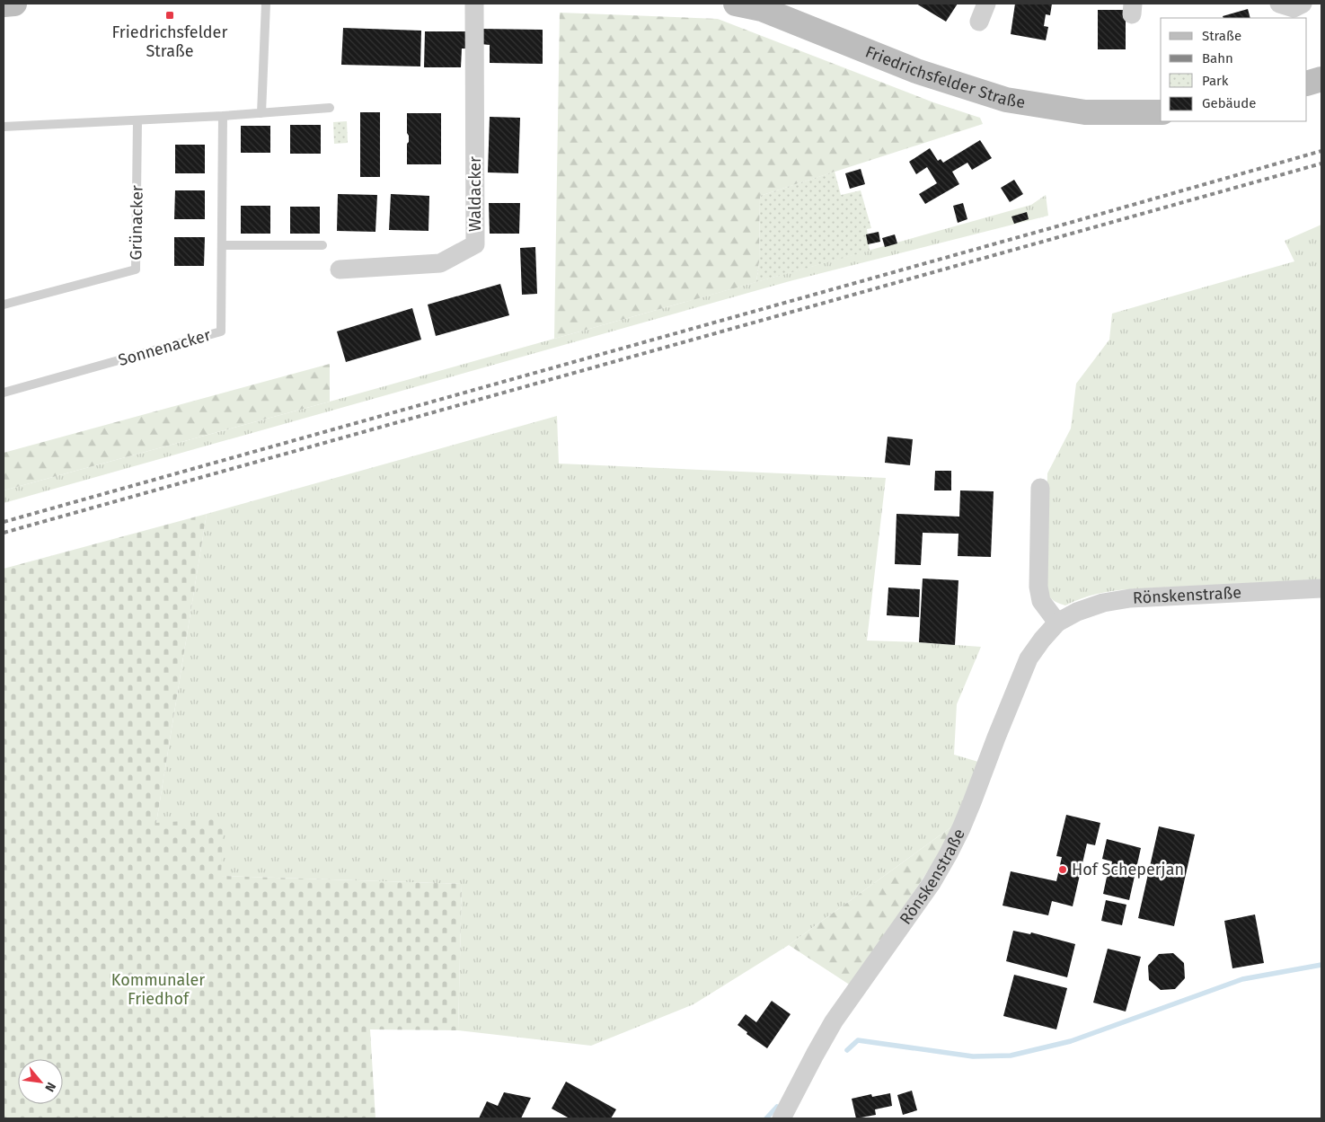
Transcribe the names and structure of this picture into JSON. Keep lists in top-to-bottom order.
{
  "streets": {
    "main road": ["Friedrichsfelder Straße"],
    "street": ["Waldacker", "Rönskenstraße"],
    "lane": ["Grünacker", "Sonnenacker"]
  },
  "parks": ["Kommunaler Friedhof"],
  "places": {
    "transit": ["Friedrichsfelder Straße"],
    "other": ["Hof Scheperjan"]
  },
  "legend": [
    "Straße",
    "Bahn",
    "Park",
    "Gebäude"
  ],
  "north": "bottom right"
}
